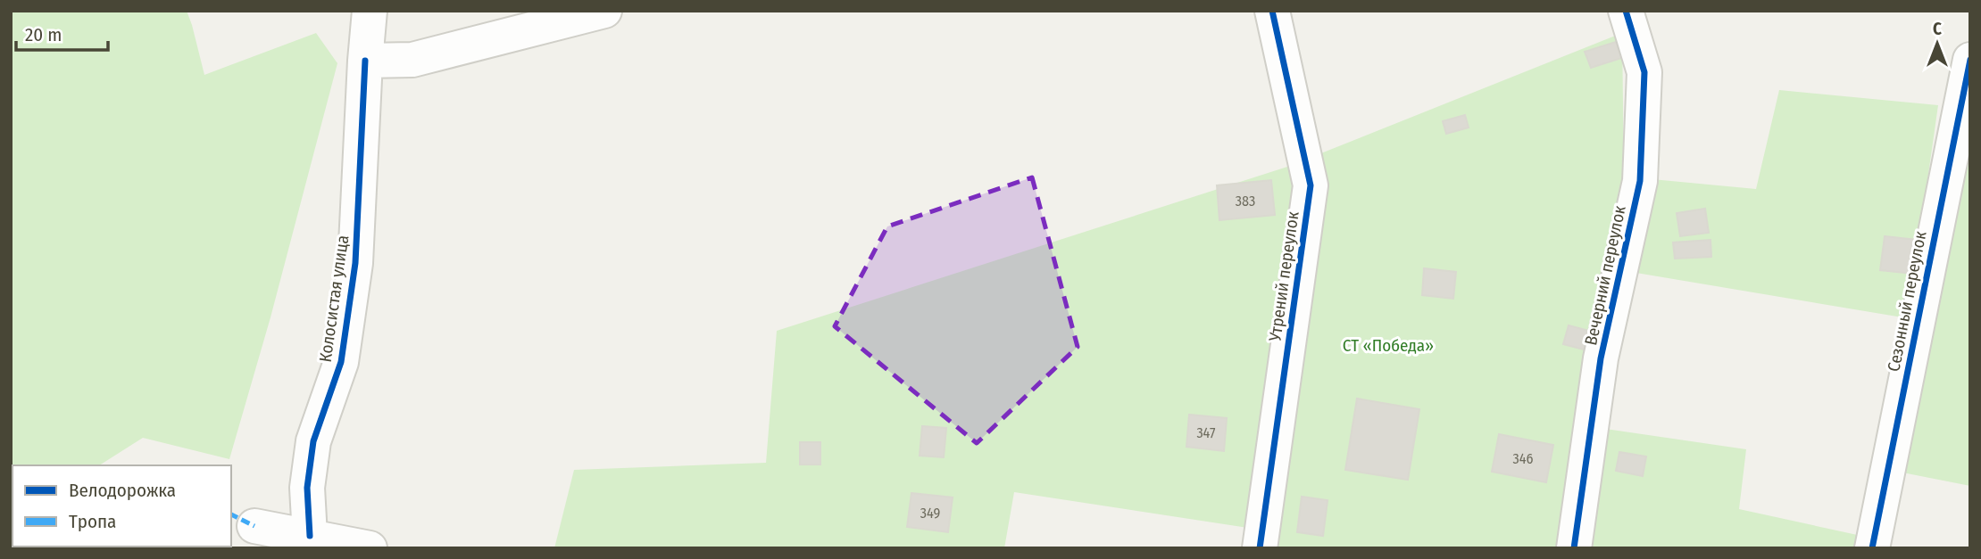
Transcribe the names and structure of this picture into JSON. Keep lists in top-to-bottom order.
{
  "streets": {
    "street": [
      "Вечерний переулок",
      "Утрений переулок",
      "Колосистая улица",
      "Сезонный переулок"
    ]
  },
  "parks": ["СТ «Победа»"],
  "house_numbers": [
    "383",
    "347",
    "346",
    "349"
  ],
  "legend": ["Велодорожка", "Тропа"],
  "scale_bar": "20 m",
  "north": "top"
}
